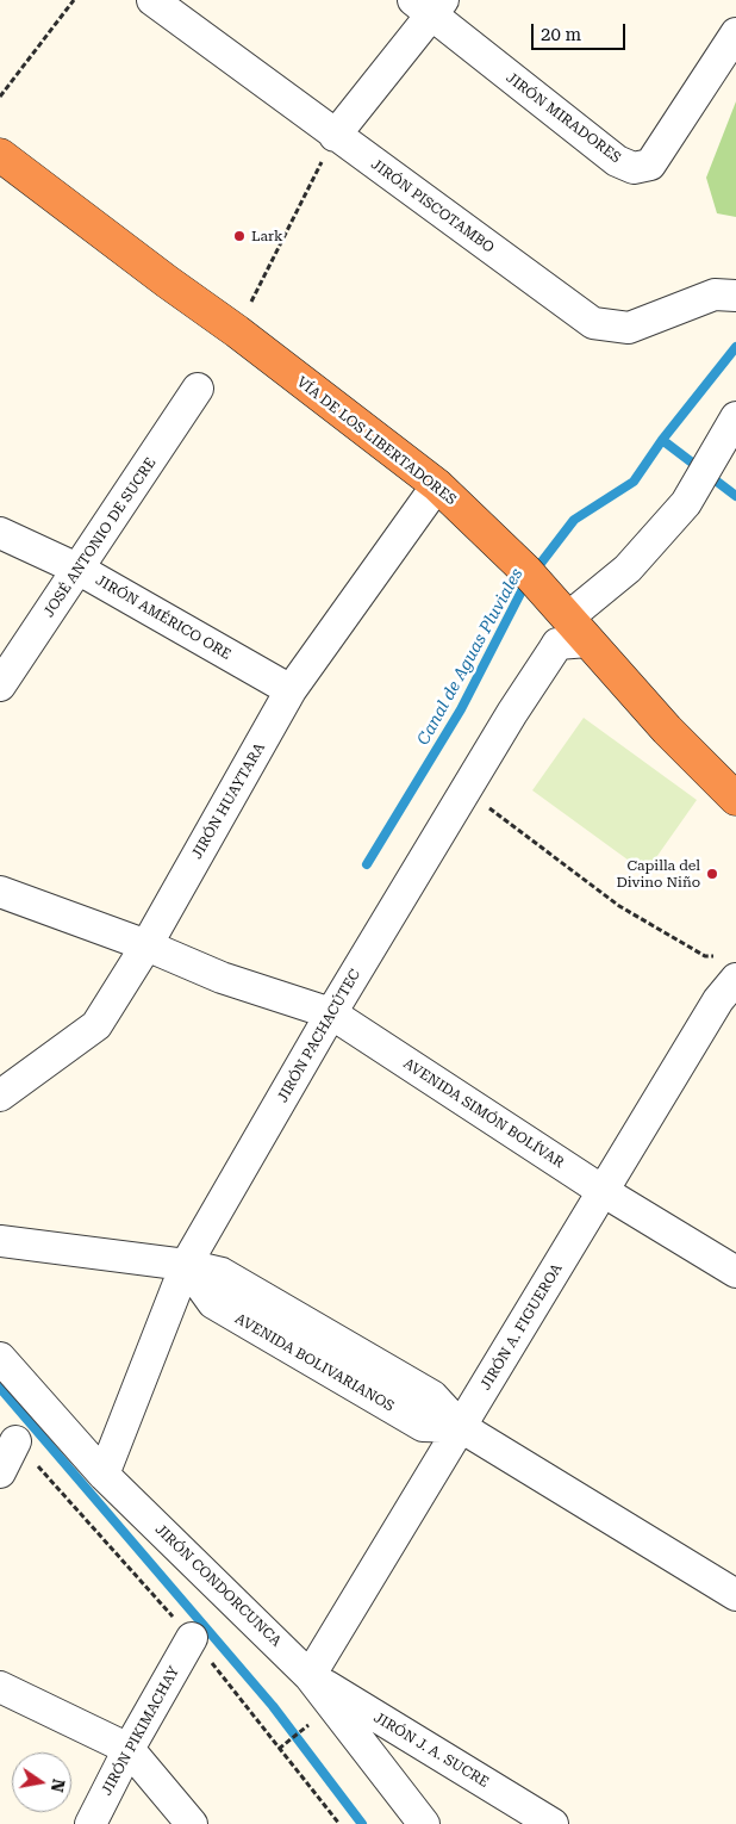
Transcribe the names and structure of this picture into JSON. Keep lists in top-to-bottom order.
{
  "streets": {
    "highway": ["VÍA DE LOS LIBERTADORES"],
    "street": [
      "JIRÓN MIRADORES",
      "JIRÓN PISCOTAMBO",
      "JOSÉ ANTONIO DE SUCRE",
      "JIRÓN AMÉRICO ORE",
      "JIRÓN HUAYTARA",
      "JIRÓN PACHACÚTEC",
      "AVENIDA SIMÓN BOLÍVAR",
      "JIRÓN A. FIGUEROA",
      "AVENIDA BOLIVARIANOS",
      "JIRÓN CONDORCUNCA",
      "JIRÓN PIKIMACHAY",
      "JIRÓN J. A. SUCRE"
    ]
  },
  "crossings": [
    ["VÍA DE LOS LIBERTADORES", "JIRÓN HUAYTARA"],
    ["VÍA DE LOS LIBERTADORES", "JIRÓN PACHACÚTEC"],
    ["JOSÉ ANTONIO DE SUCRE", "JIRÓN AMÉRICO ORE"],
    ["JIRÓN AMÉRICO ORE", "JIRÓN HUAYTARA"],
    ["JIRÓN HUAYTARA", "AVENIDA SIMÓN BOLÍVAR"],
    ["JIRÓN PACHACÚTEC", "AVENIDA SIMÓN BOLÍVAR"],
    ["JIRÓN PACHACÚTEC", "AVENIDA BOLIVARIANOS"],
    ["JIRÓN PACHACÚTEC", "JIRÓN CONDORCUNCA"],
    ["AVENIDA SIMÓN BOLÍVAR", "JIRÓN A. FIGUEROA"],
    ["JIRÓN A. FIGUEROA", "AVENIDA BOLIVARIANOS"],
    ["JIRÓN A. FIGUEROA", "JIRÓN CONDORCUNCA"],
    ["JIRÓN A. FIGUEROA", "JIRÓN J. A. SUCRE"],
    ["JIRÓN CONDORCUNCA", "JIRÓN J. A. SUCRE"]
  ],
  "water": ["Canal de Aguas Pluviales"],
  "places": ["Lark", "Capilla del Divino Niño"],
  "scale_bar": "20 m",
  "north": "right"
}
